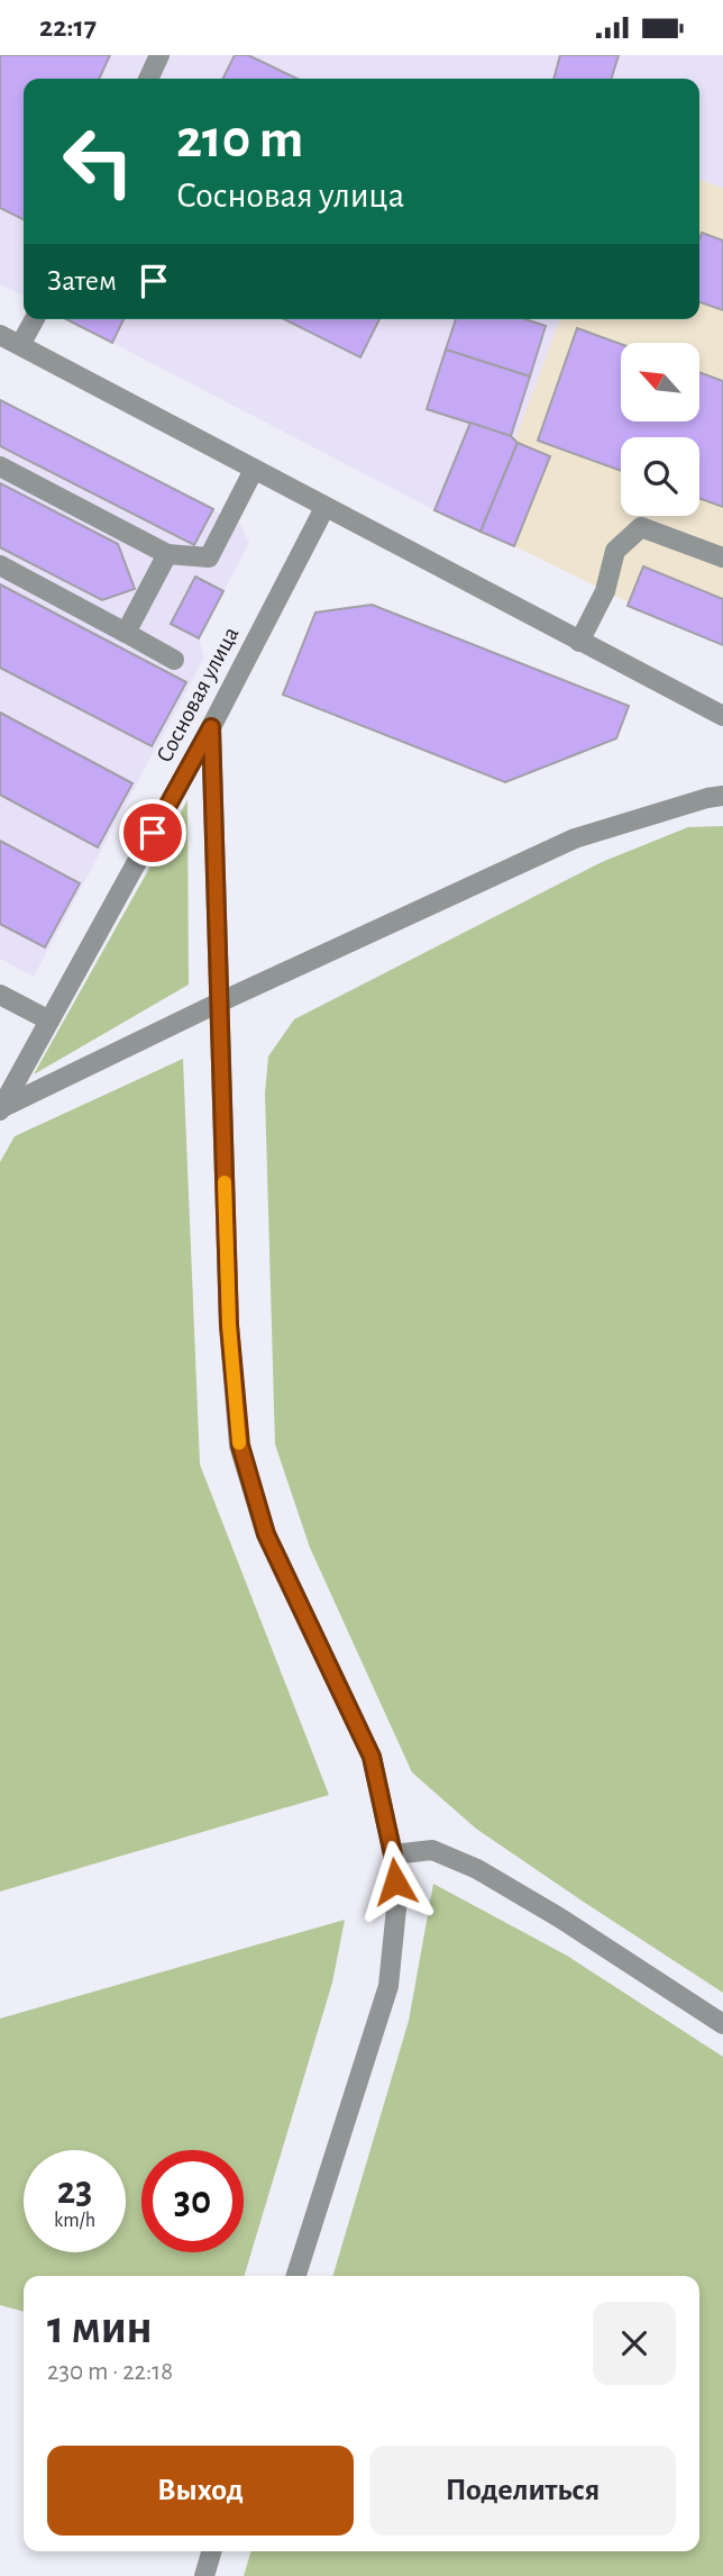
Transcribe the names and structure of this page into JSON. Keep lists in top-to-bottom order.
{
  "streets": {
    "street": ["Сосновая улица"]
  },
  "north": "top left",
  "page": {
    "status": "22:17",
    "turn": ["210 m", "Сосновая улица"],
    "then": "Затем",
    "speed": "23 km/h",
    "limit": "30",
    "heading": ["1 мин", "230 m · 22:18"],
    "buttons": ["Выход", "Поделиться"]
  }
}
